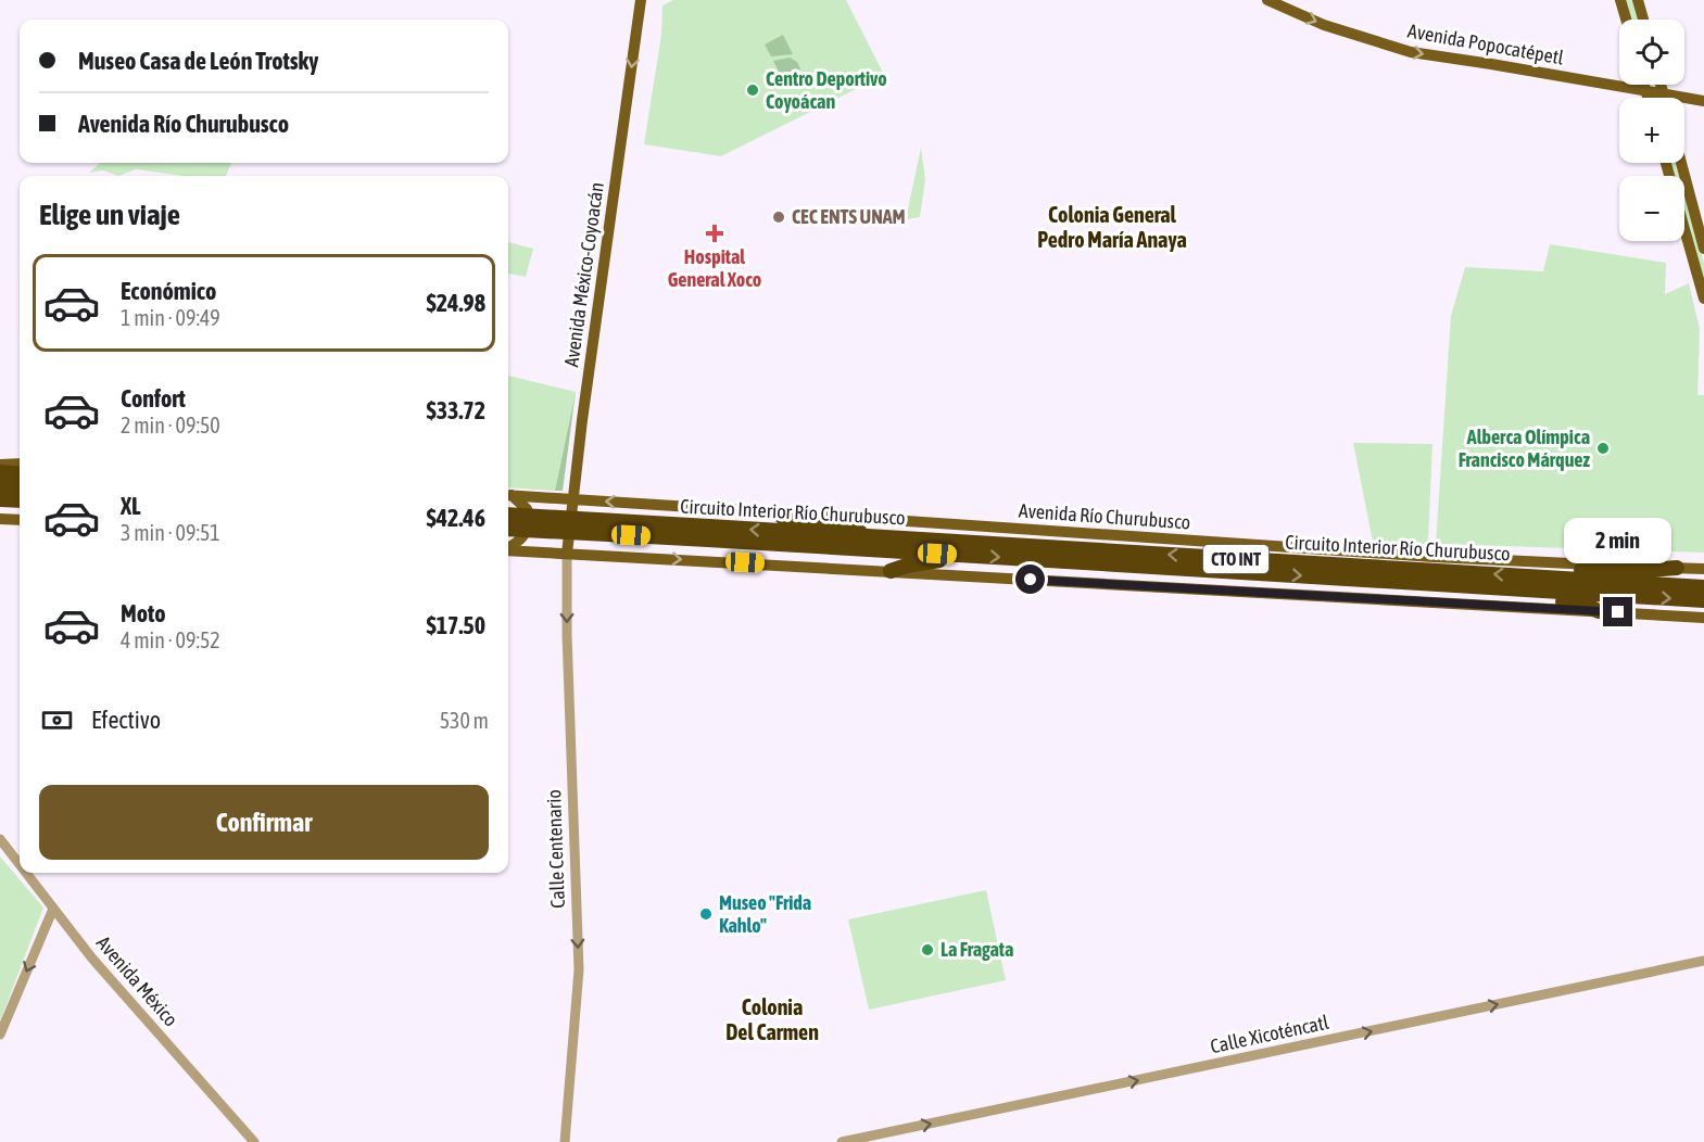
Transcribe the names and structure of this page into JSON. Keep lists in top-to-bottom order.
{
  "streets": {
    "highway": ["Circuito Interior Río Churubusco", "CTO INT"],
    "main road": ["Avenida Popocatépetl", "Avenida México-Coyoacán", "Avenida Río Churubusco"],
    "street": ["Calle Centenario", "Avenida México", "Calle Xicoténcatl"]
  },
  "crossings": [
    ["Avenida México-Coyoacán", "Avenida Río Churubusco"],
    ["Avenida México-Coyoacán", "CTO INT"],
    ["Avenida México-Coyoacán", "Calle Centenario"],
    ["CTO INT", "Calle Centenario"]
  ],
  "one_way": [
    "Avenida Popocatépetl",
    "Avenida México-Coyoacán",
    "Calle Centenario",
    "Calle Xicoténcatl"
  ],
  "districts": ["Colonia General Pedro María Anaya", "Colonia Del Carmen"],
  "places": {
    "other": [
      "Centro Deportivo Coyoácan",
      "CEC ENTS UNAM",
      "Alberca Olímpica Francisco Márquez",
      "Museo \"Frida Kahlo\"",
      "La Fragata"
    ],
    "health": ["Hospital General Xoco"]
  },
  "page": {
    "map_buttons": ["+", "−"],
    "banner": ["Museo Casa de León Trotsky", "Avenida Río Churubusco"],
    "heading": "Elige un viaje",
    "list": [
      {
        "name": "Económico",
        "note": "1 min · 09:49",
        "value": "$24.98"
      },
      {
        "name": "Confort",
        "note": "2 min · 09:50",
        "value": "$33.72"
      },
      {
        "name": "XL",
        "note": "3 min · 09:51",
        "value": "$42.46"
      },
      {
        "name": "Moto",
        "note": "4 min · 09:52",
        "value": "$17.50"
      }
    ],
    "bubble": "2 min",
    "pay": ["Efectivo", "530 m"],
    "buttons": "Confirmar"
  }
}
